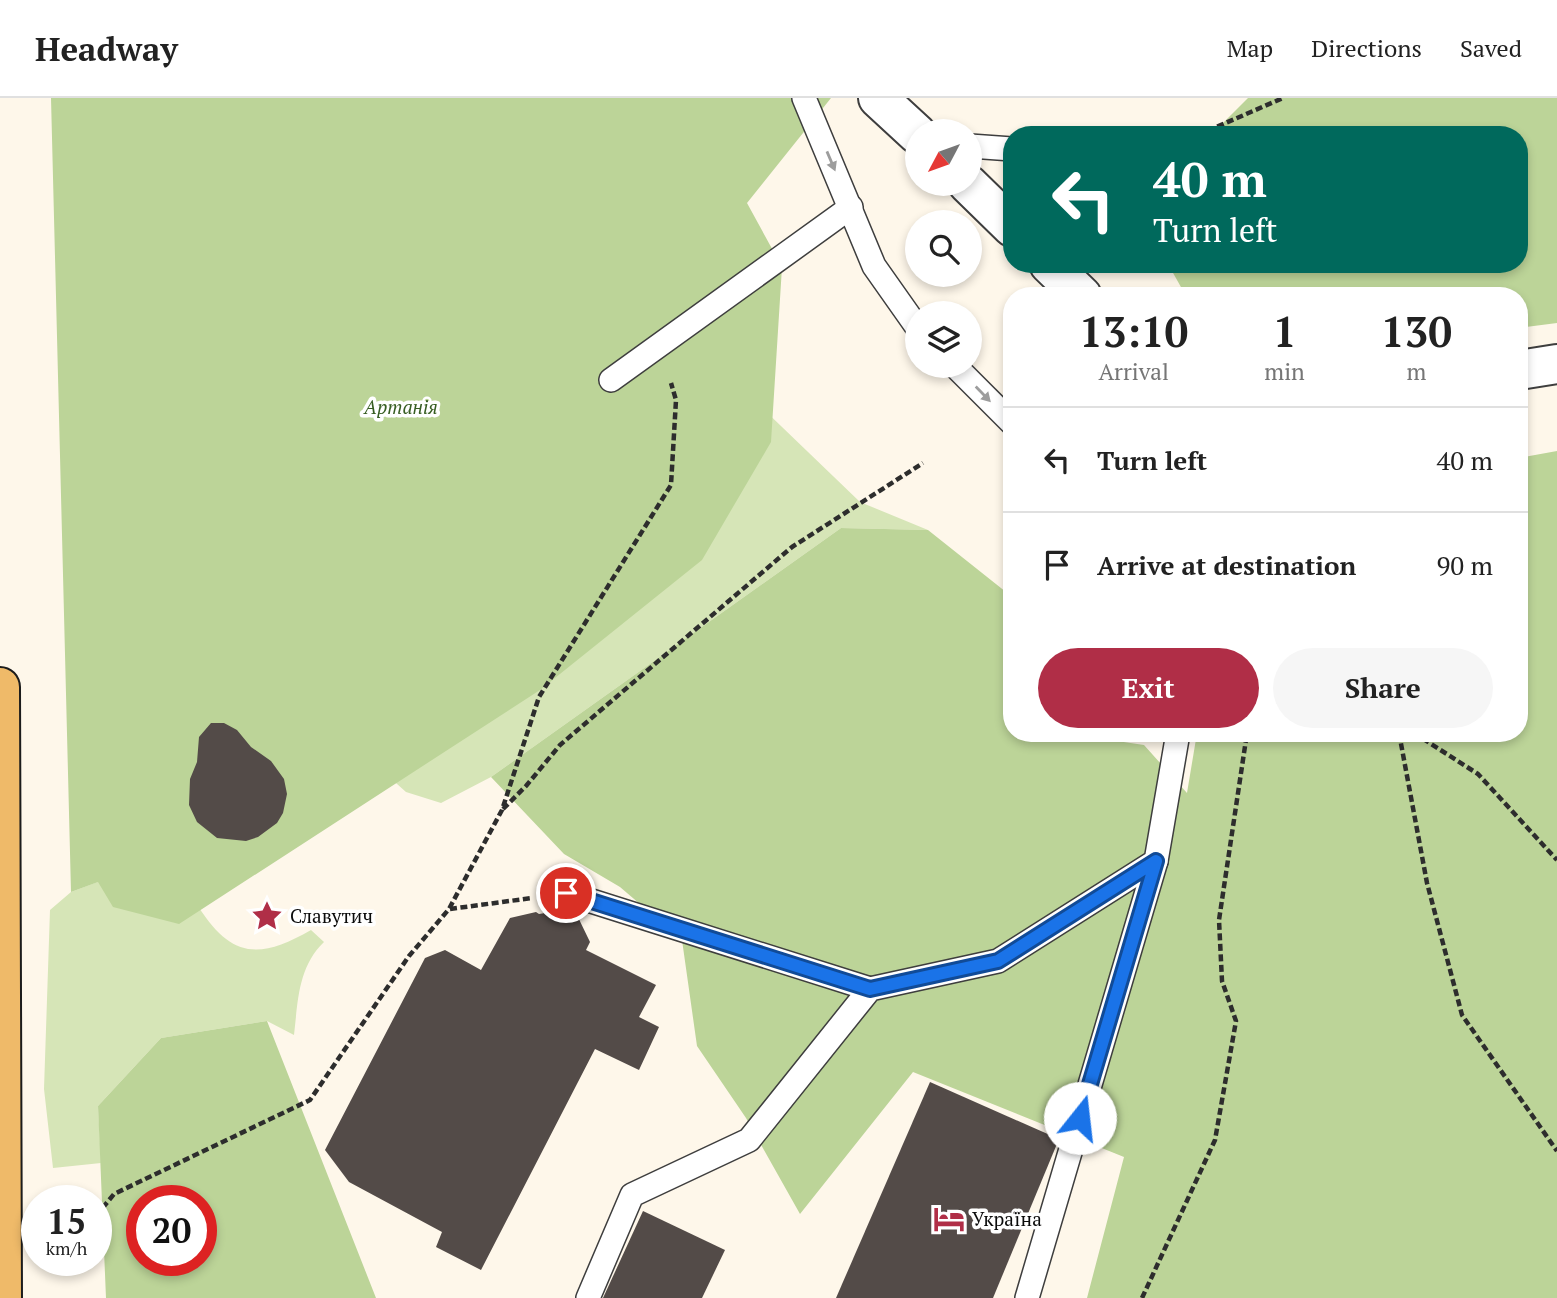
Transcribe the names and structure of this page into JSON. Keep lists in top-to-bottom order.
{
  "parks": ["Артанія"],
  "places": {
    "place": ["Славутич"],
    "hotel": ["Україна"]
  },
  "north": "bottom left",
  "page": {
    "header": "Headway",
    "nav": ["Map", "Directions", "Saved"],
    "turn": ["40 m", "Turn left"],
    "eta": [
      "13:10",
      "Arrival",
      "1",
      "min",
      "130",
      "m"
    ],
    "list": [
      {
        "name": "Turn left",
        "value": "40 m"
      },
      {
        "name": "Arrive at destination",
        "value": "90 m"
      }
    ],
    "buttons": ["Exit", "Share"],
    "speed": "15 km/h",
    "limit": "20"
  }
}
